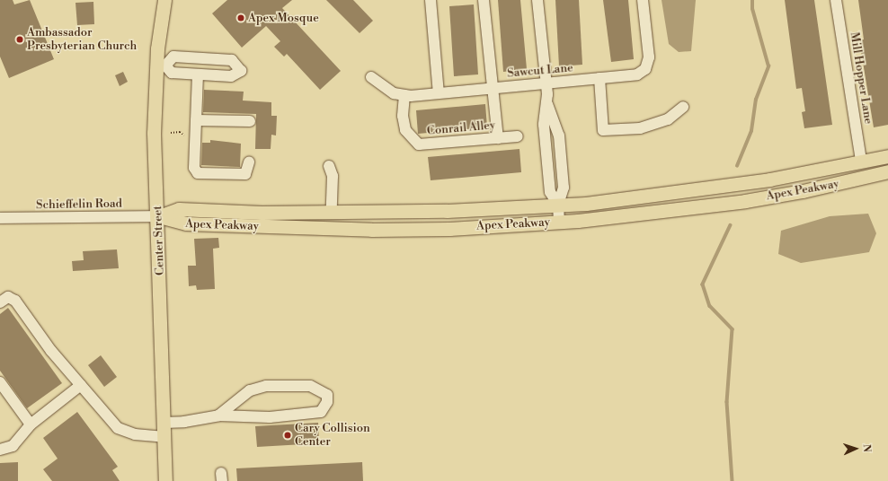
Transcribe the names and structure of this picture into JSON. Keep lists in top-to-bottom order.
{
  "streets": {
    "main road": ["Apex Peakway", "Center Street"],
    "street": [
      "Sawcut Lane",
      "Mill Hopper Lane",
      "Conrail Alley",
      "Schieffelin Road"
    ]
  },
  "crossings": [
    ["Sawcut Lane", "Conrail Alley"],
    ["Mill Hopper Lane", "Apex Peakway"],
    ["Apex Peakway", "Schieffelin Road"],
    ["Apex Peakway", "Center Street"],
    ["Schieffelin Road", "Center Street"]
  ],
  "places": ["Apex Mosque", "Ambassador Presbyterian Church", "Cary Collision Center"],
  "north": "right"
}
